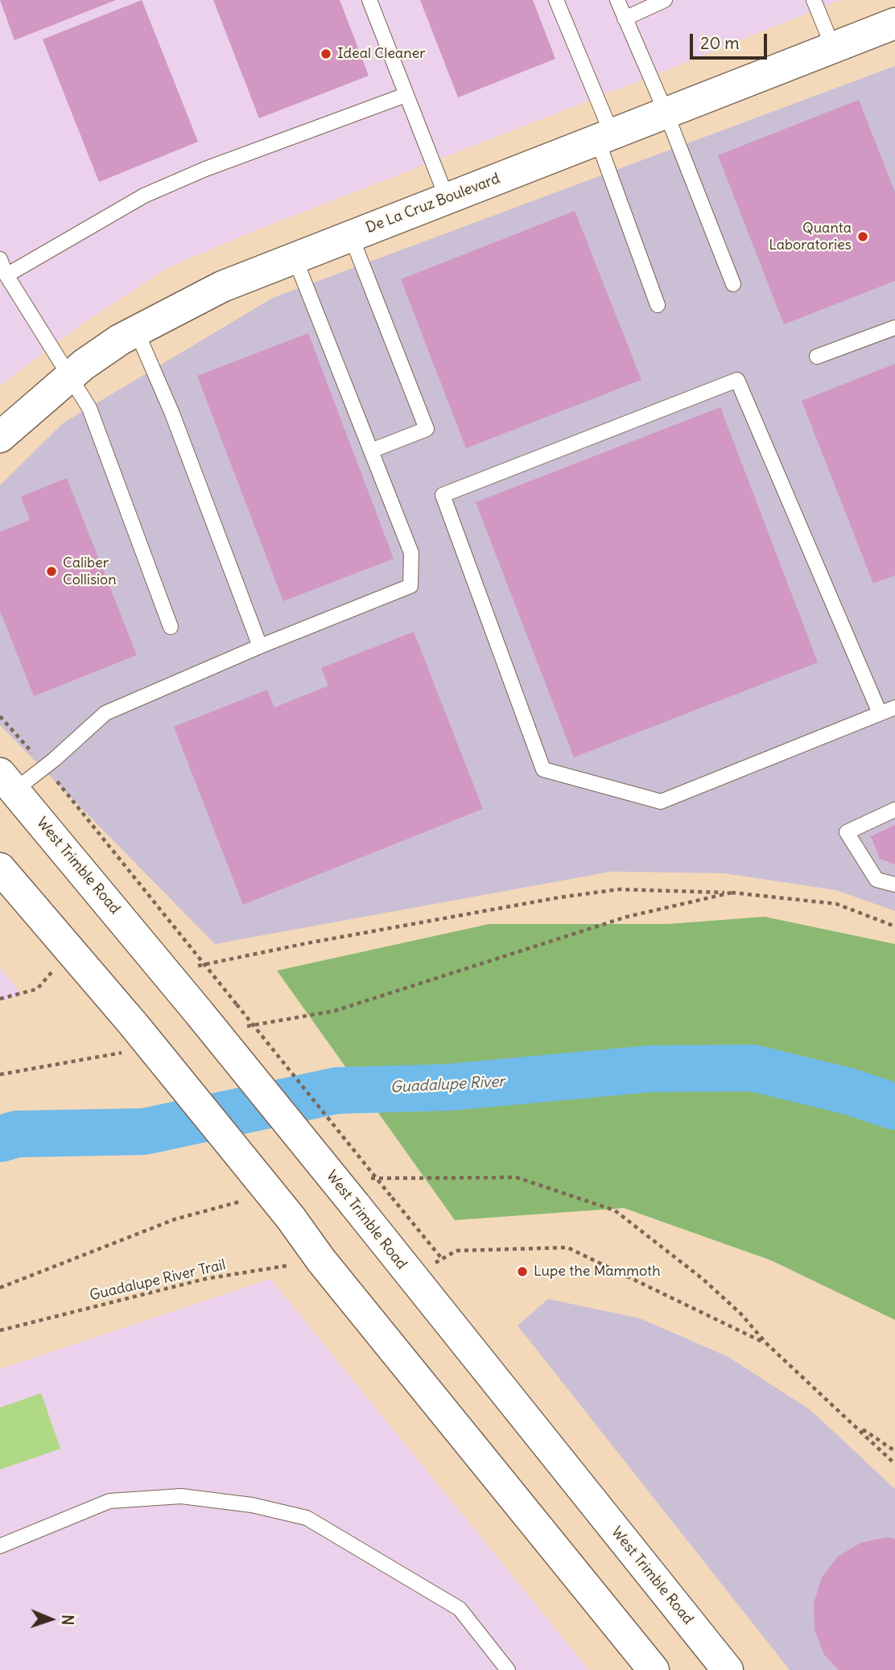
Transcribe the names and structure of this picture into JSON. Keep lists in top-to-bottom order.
{
  "streets": {
    "main road": ["De La Cruz Boulevard", "West Trimble Road"],
    "path": ["Guadalupe River Trail"]
  },
  "water": ["Guadalupe River"],
  "places": [
    "Ideal Cleaner",
    "Quanta Laboratories",
    "Caliber Collision",
    "Lupe the Mammoth"
  ],
  "scale_bar": "20 m",
  "north": "right"
}
